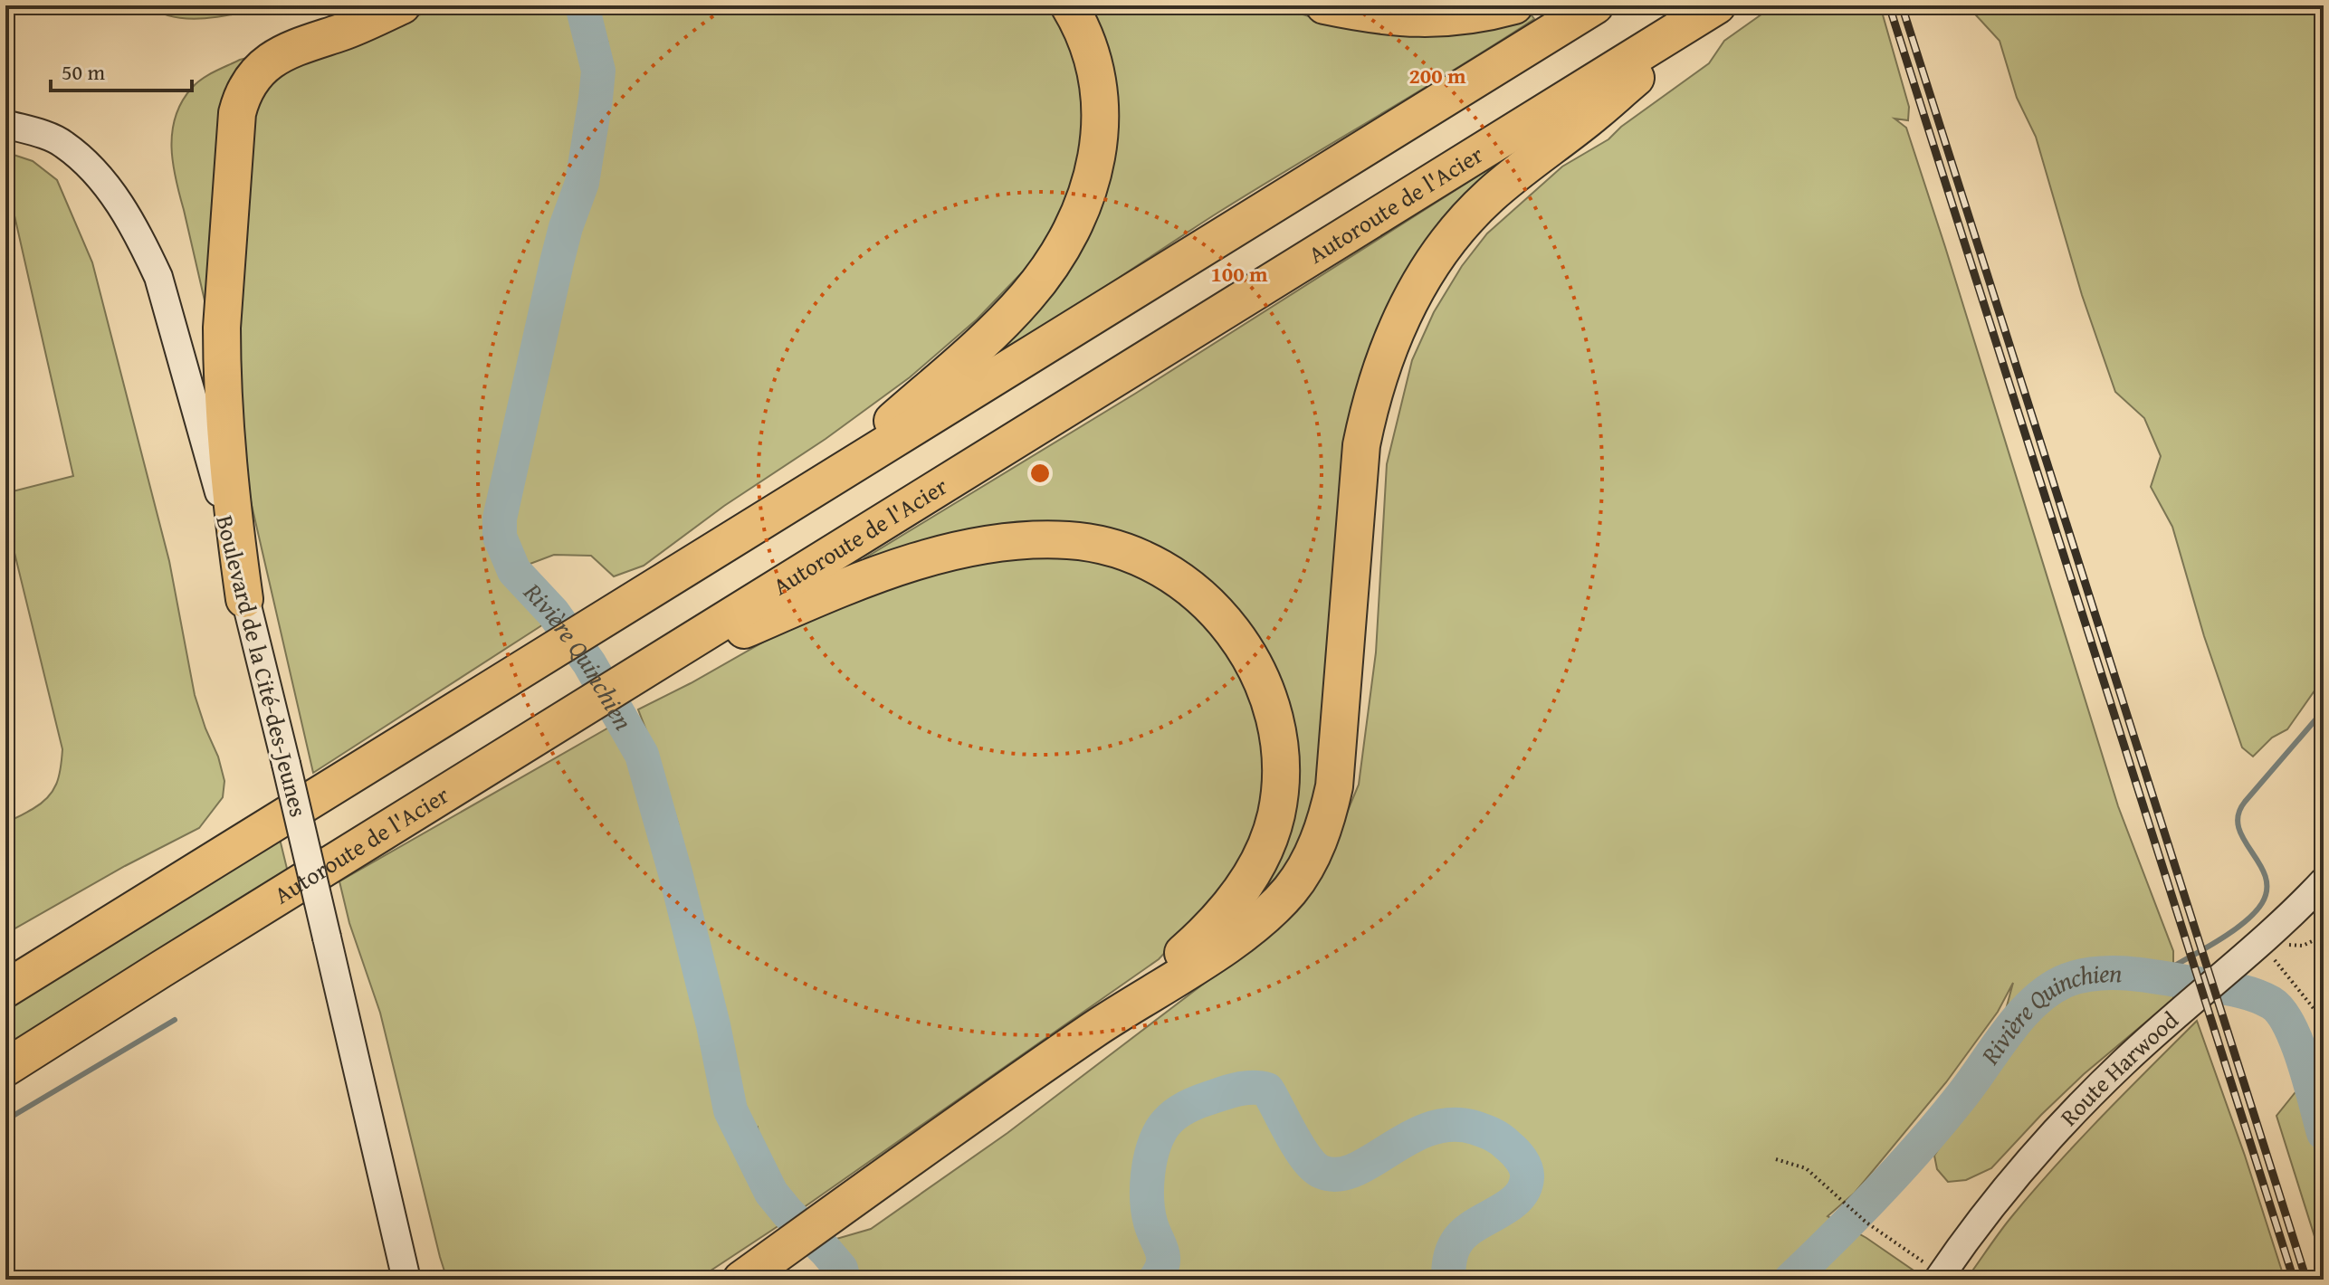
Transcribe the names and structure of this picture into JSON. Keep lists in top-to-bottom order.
{
  "streets": {
    "highway": ["Autoroute de l'Acier"],
    "main road": ["Boulevard de la Cité-des-Jeunes", "Route Harwood"]
  },
  "water": ["Rivière Quinchien"],
  "scale_bar": "50 m",
  "rings": ["200 m", "100 m"]
}
